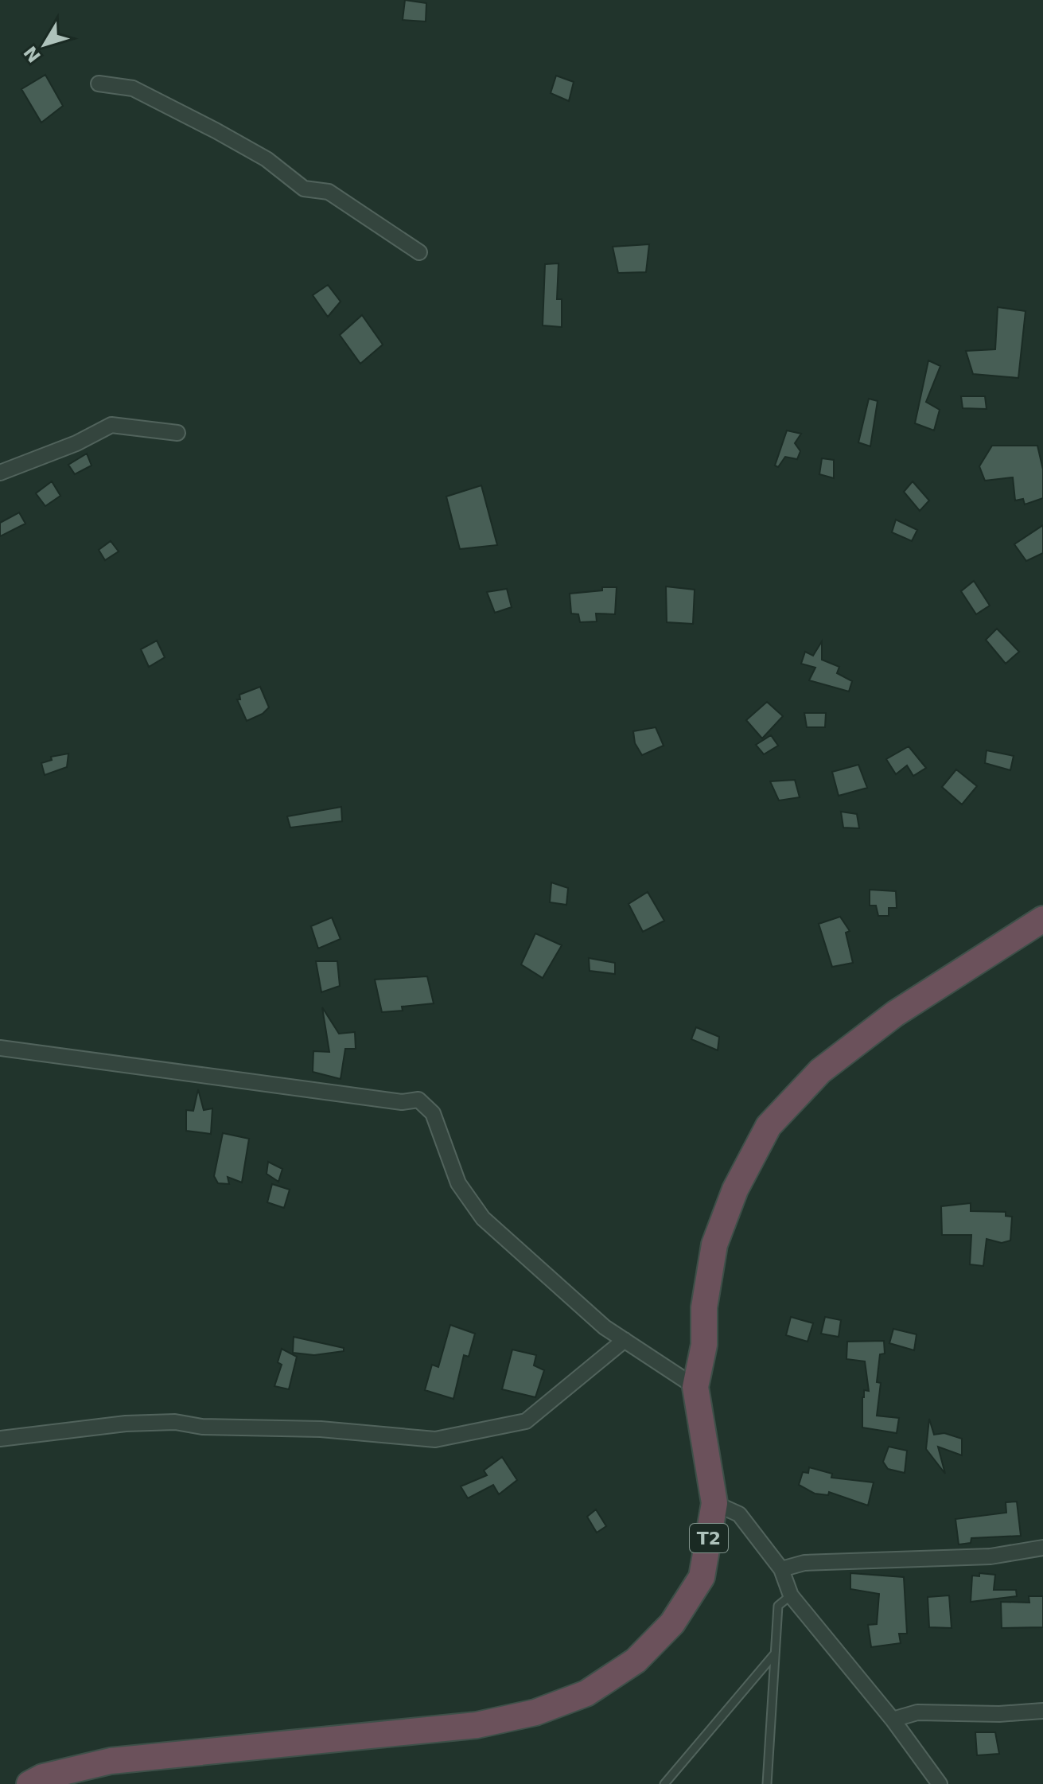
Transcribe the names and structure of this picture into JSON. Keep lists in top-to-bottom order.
{
  "streets": {
    "highway": ["T2"]
  },
  "north": "bottom left"
}
